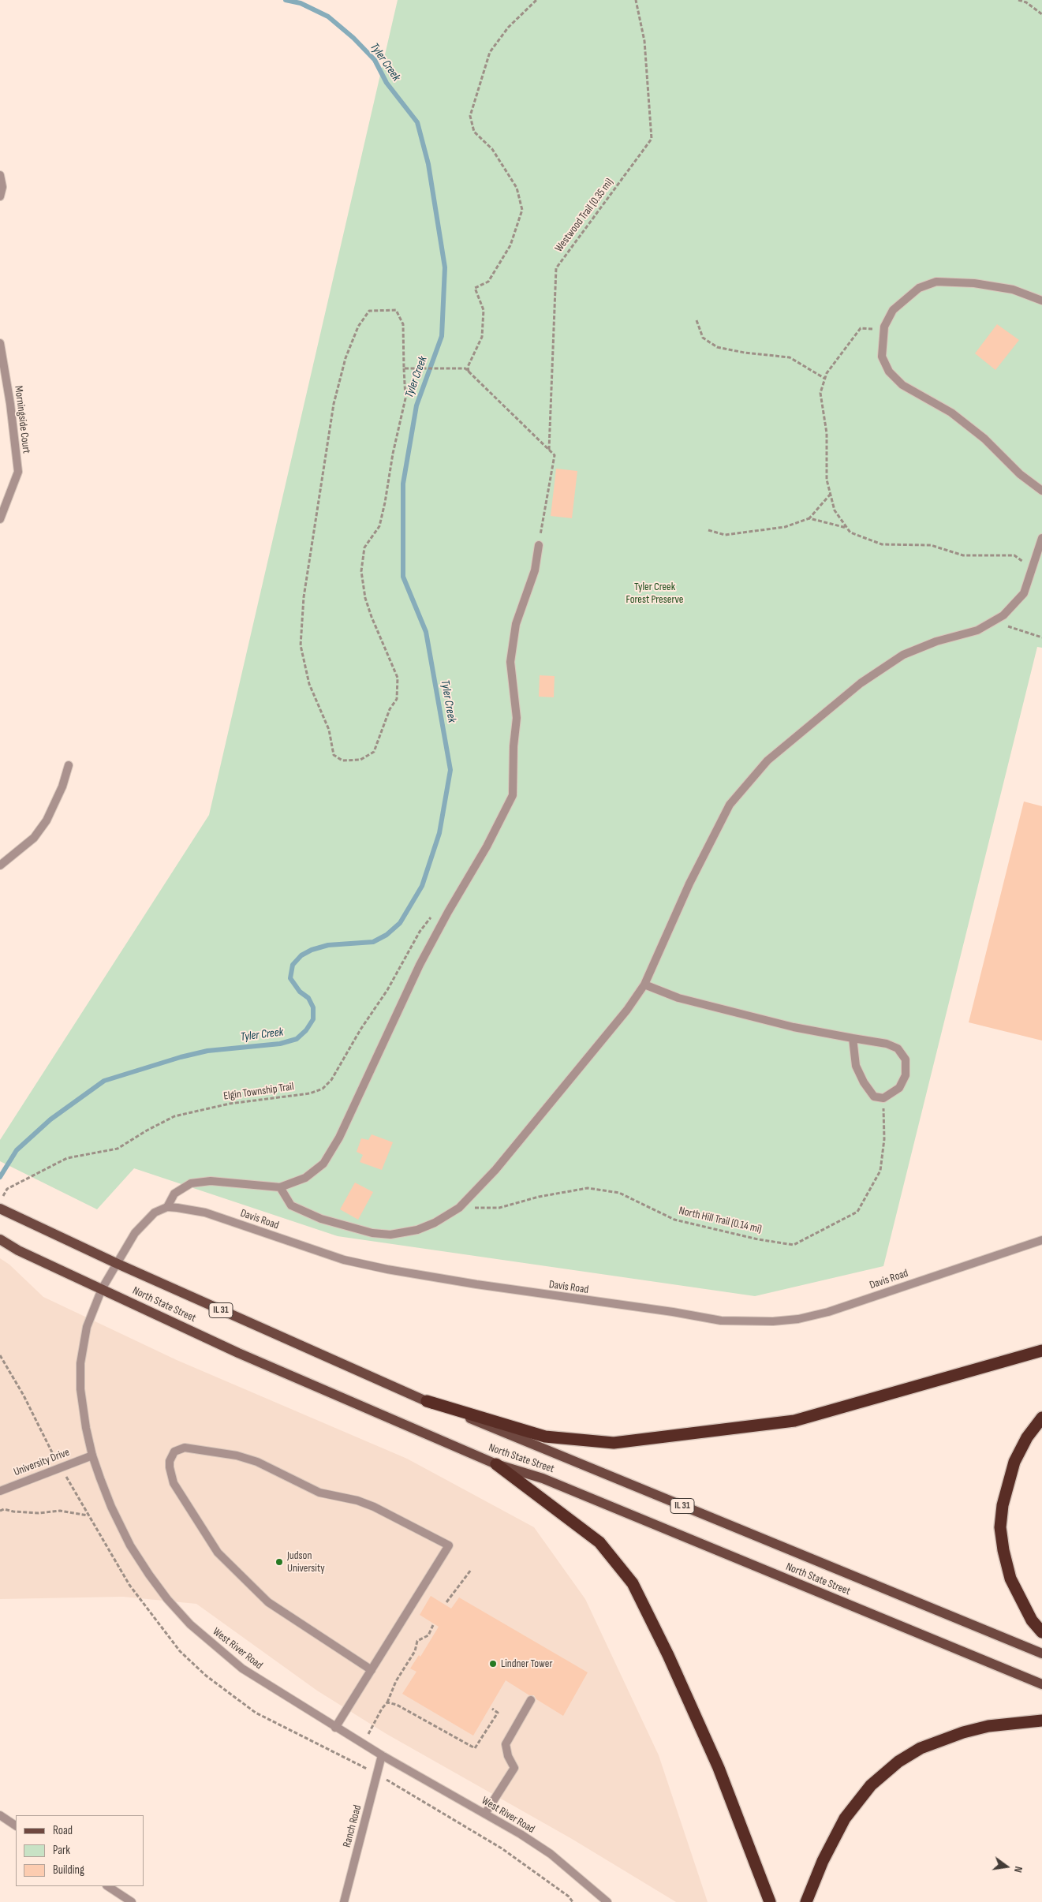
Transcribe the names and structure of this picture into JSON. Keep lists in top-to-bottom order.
{
  "streets": {
    "main road": ["North State Street", "IL 31"],
    "street": [
      "Morningside Court",
      "Davis Road",
      "University Drive",
      "West River Road",
      "Ranch Road"
    ],
    "path": ["Westwood Trail (0.35 mi)", "Elgin Township Trail", "North Hill Trail (0.14 mi)"]
  },
  "crossings": [
    ["Elgin Township Trail", "North State Street"],
    ["North State Street", "West River Road"],
    ["University Drive", "West River Road"],
    ["West River Road", "Ranch Road"]
  ],
  "water": ["Tyler Creek"],
  "parks": ["Tyler Creek Forest Preserve"],
  "places": ["Judson University", "Lindner Tower"],
  "legend": ["Road", "Park", "Building"],
  "north": "right"
}
